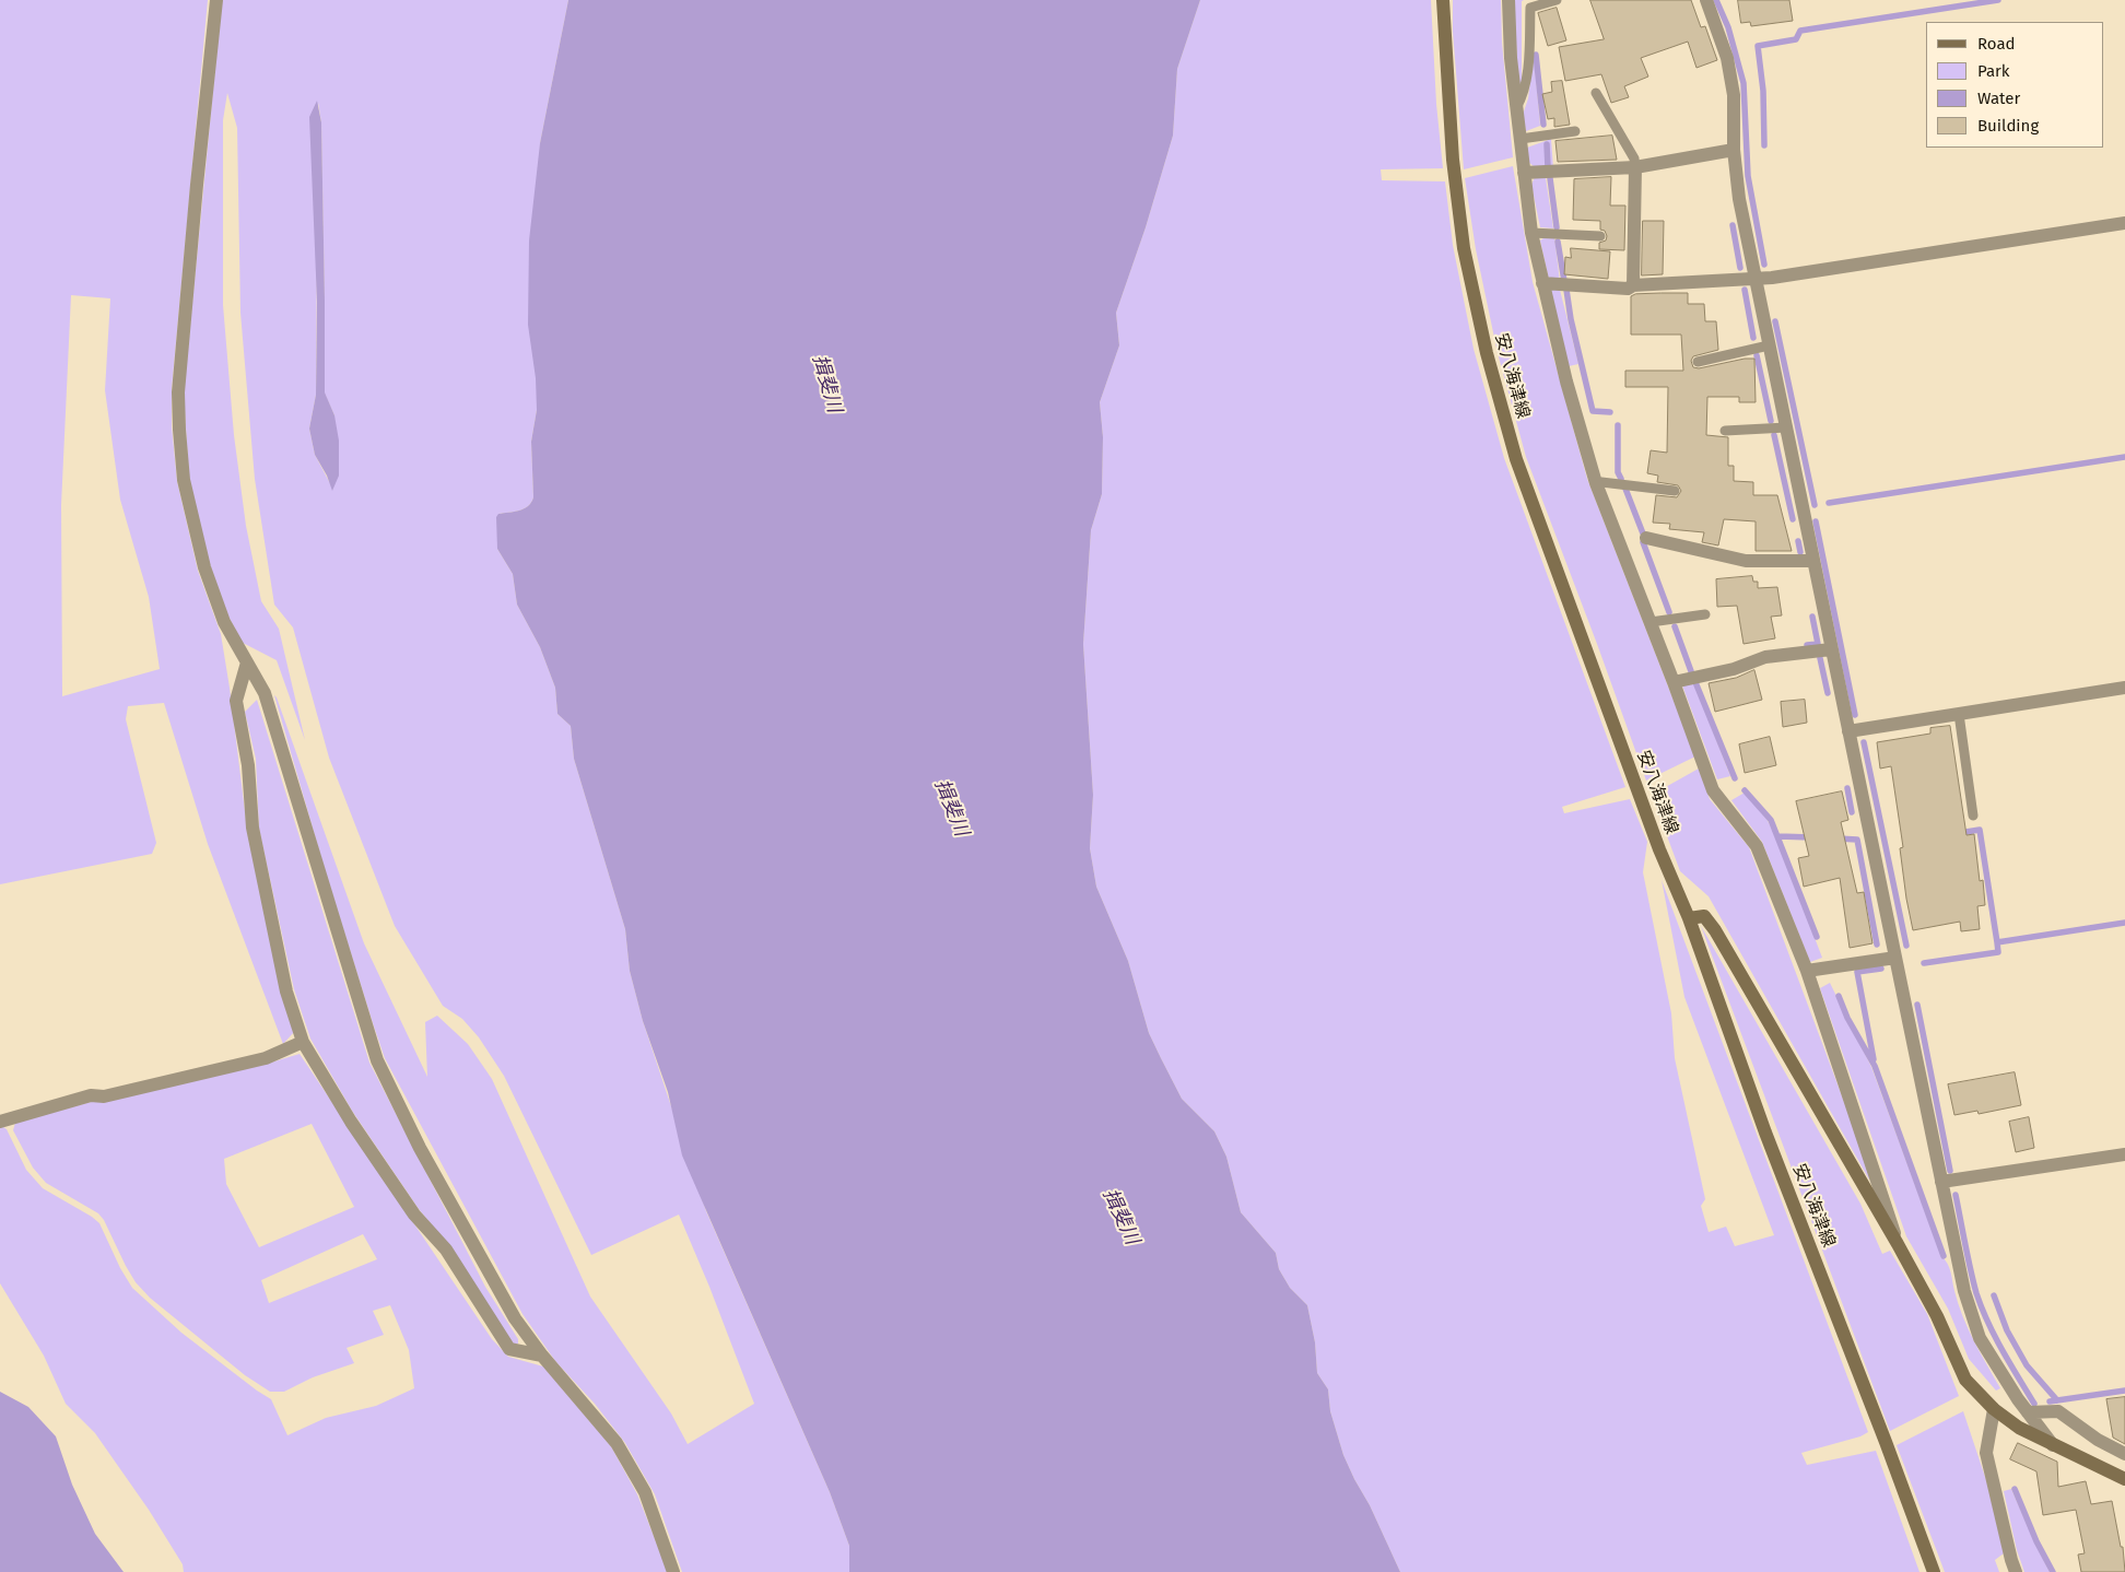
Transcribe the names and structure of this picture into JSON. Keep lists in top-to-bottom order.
{
  "streets": {
    "main road": ["安八海津線"]
  },
  "water": ["揖斐川"],
  "legend": [
    "Road",
    "Park",
    "Water",
    "Building"
  ]
}
